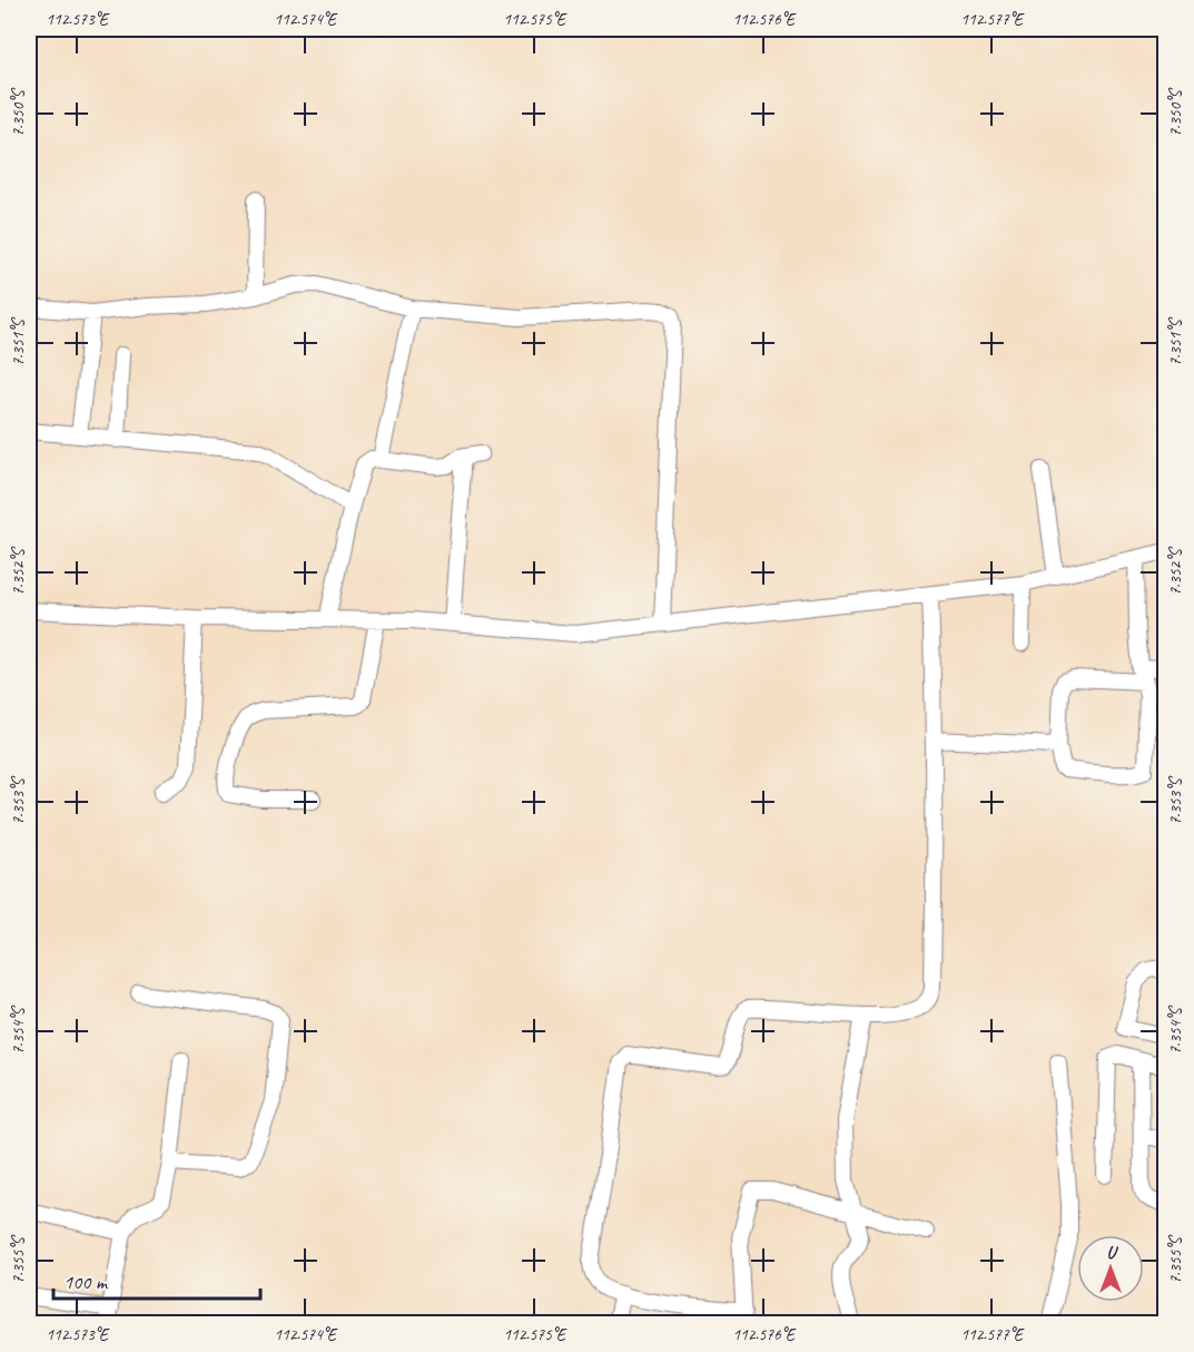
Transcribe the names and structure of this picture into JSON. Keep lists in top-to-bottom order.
{
  "scale_bar": "100 m",
  "north": "top",
  "coordinates": [
    "112.573°E",
    "112.574°E",
    "112.575°E",
    "112.576°E",
    "112.577°E",
    "7.350°S",
    "7.351°S",
    "7.352°S",
    "7.353°S",
    "7.354°S",
    "7.355°S"
  ]
}
